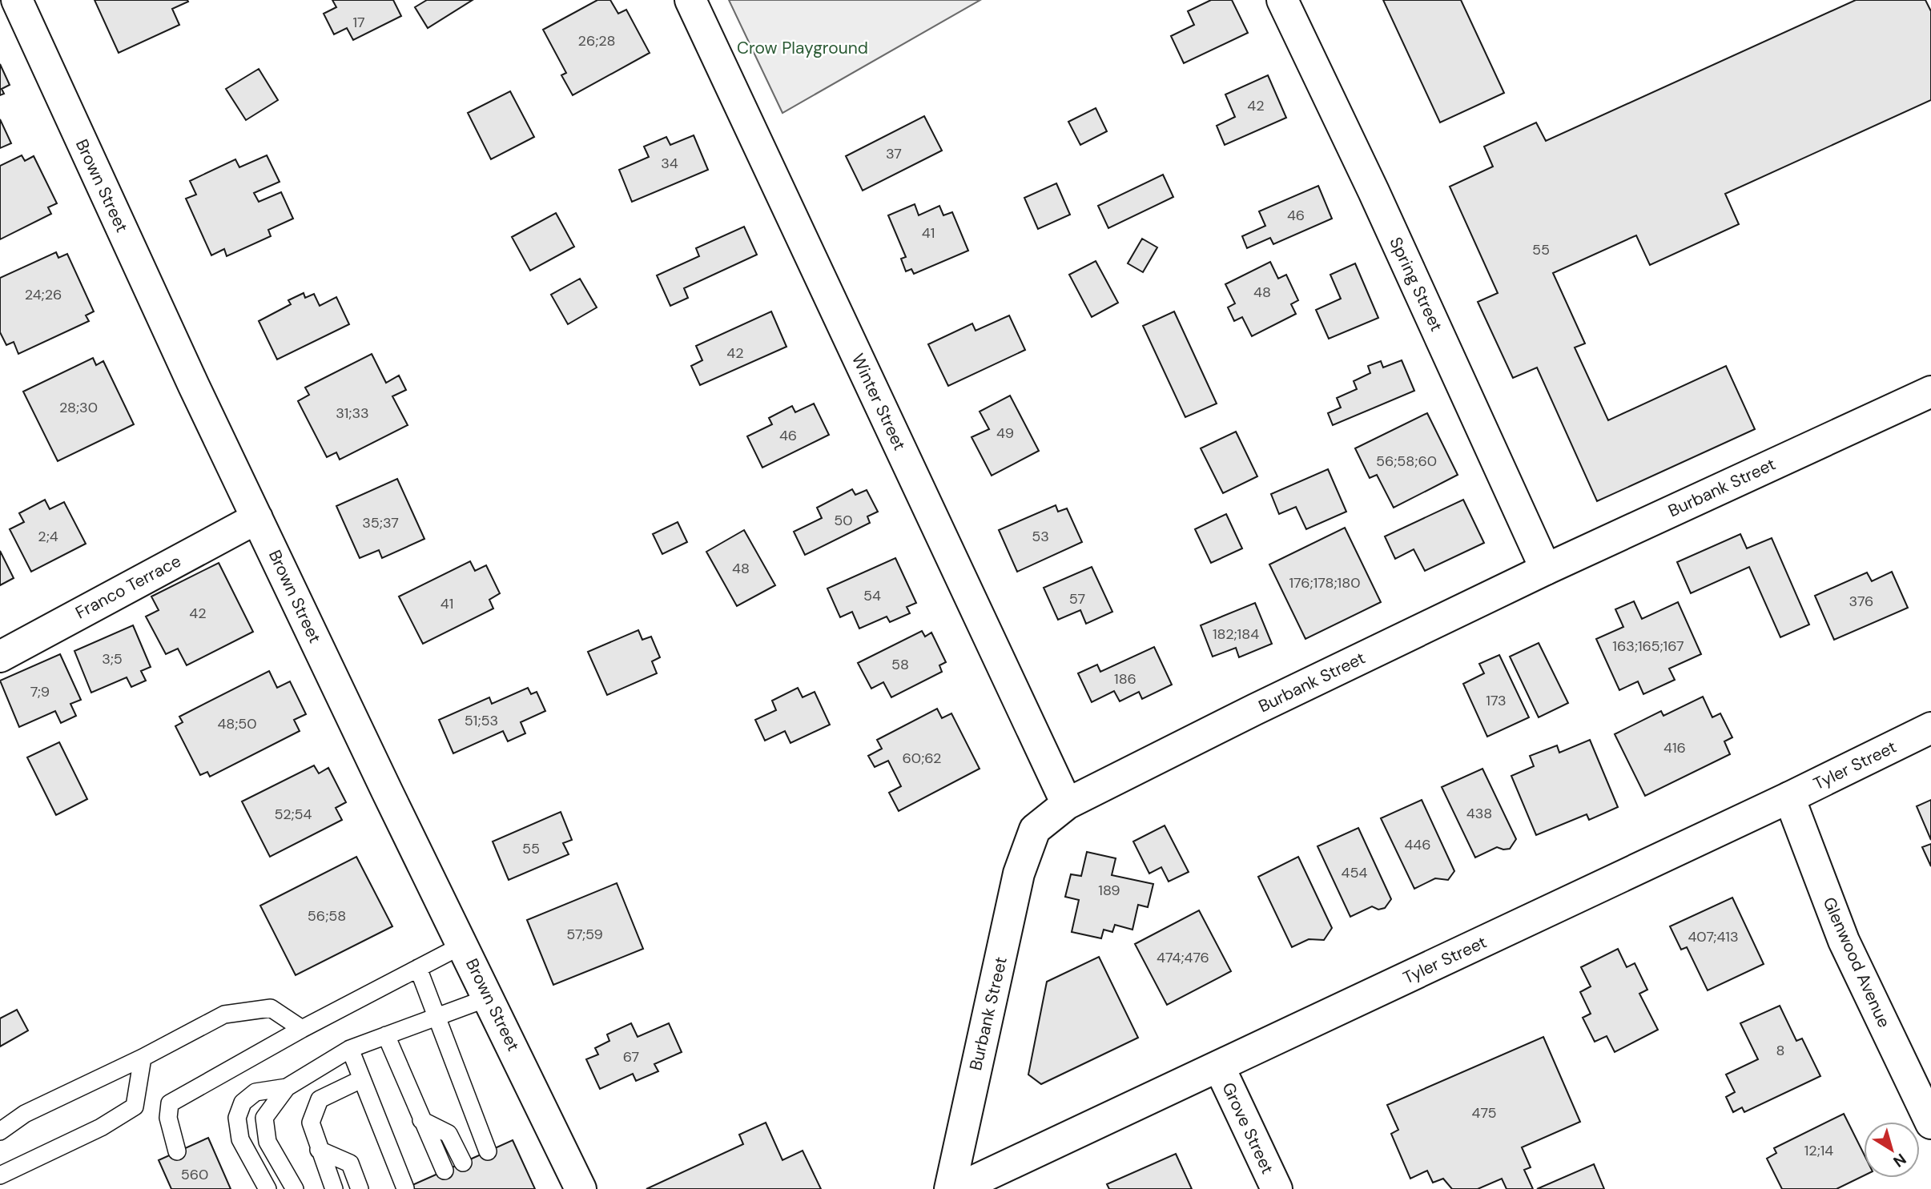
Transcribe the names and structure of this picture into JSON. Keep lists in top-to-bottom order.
{
  "streets": {
    "street": [
      "Brown Street",
      "Spring Street",
      "Winter Street",
      "Burbank Street",
      "Franco Terrace",
      "Tyler Street",
      "Glenwood Avenue",
      "Grove Street"
    ]
  },
  "crossings": [
    ["Brown Street", "Franco Terrace"],
    ["Spring Street", "Burbank Street"],
    ["Winter Street", "Burbank Street"],
    ["Tyler Street", "Glenwood Avenue"],
    ["Tyler Street", "Grove Street"]
  ],
  "parks": ["Crow Playground"],
  "house_numbers": [
    "17",
    "26;28",
    "42",
    "37",
    "34",
    "46",
    "41",
    "55",
    "48",
    "24;26",
    "42",
    "28;30",
    "31;33",
    "49",
    "46",
    "56;58;60",
    "50",
    "35;37",
    "2;4",
    "53",
    "48",
    "176;178;180",
    "54",
    "57",
    "376",
    "41",
    "42",
    "182;184",
    "163;165;167",
    "3;5",
    "58",
    "186",
    "7;9",
    "173",
    "51;53",
    "48;50",
    "416",
    "60;62",
    "438",
    "52;54",
    "446",
    "55",
    "454",
    "189",
    "56;58",
    "57;59",
    "407;413",
    "474;476",
    "8",
    "67",
    "475",
    "12;14",
    "560"
  ],
  "north": "bottom right"
}
